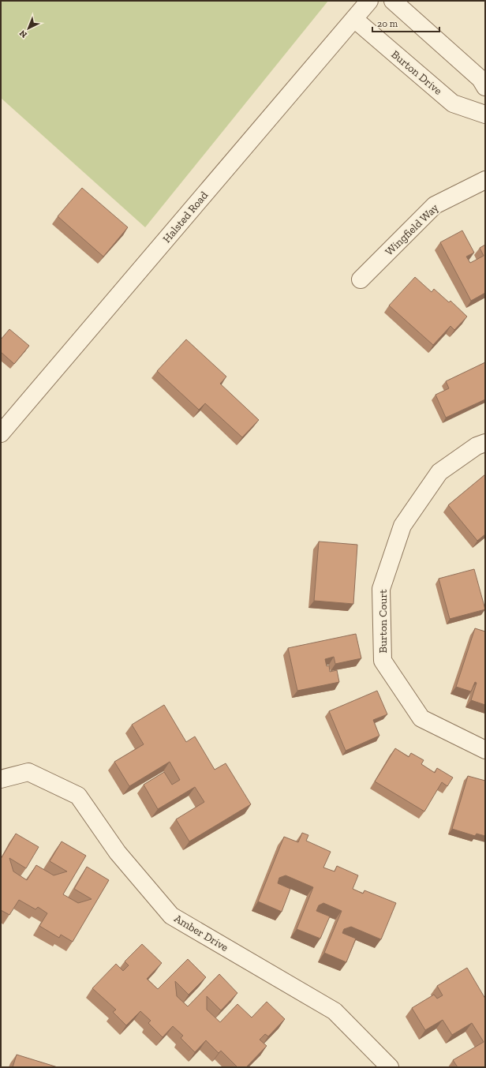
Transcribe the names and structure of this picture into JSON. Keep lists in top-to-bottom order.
{
  "streets": {
    "street": [
      "Burton Drive",
      "Halsted Road",
      "Wingfield Way",
      "Burton Court",
      "Amber Drive"
    ]
  },
  "crossings": [
    ["Burton Drive", "Halsted Road"]
  ],
  "scale_bar": "20 m",
  "north": "bottom left"
}
